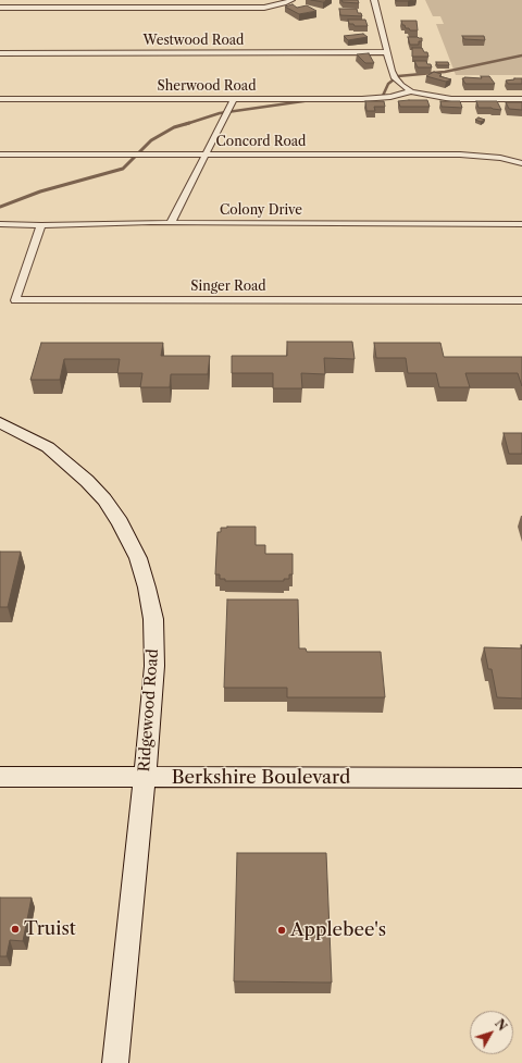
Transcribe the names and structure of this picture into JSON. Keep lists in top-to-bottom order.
{
  "streets": {
    "street": [
      "Westwood Road",
      "Sherwood Road",
      "Concord Road",
      "Colony Drive",
      "Singer Road",
      "Ridgewood Road",
      "Berkshire Boulevard"
    ]
  },
  "crossings": [
    ["Colony Drive", "Singer Road"],
    ["Ridgewood Road", "Berkshire Boulevard"]
  ],
  "places": ["Truist", "Applebee's"],
  "north": "top right"
}
